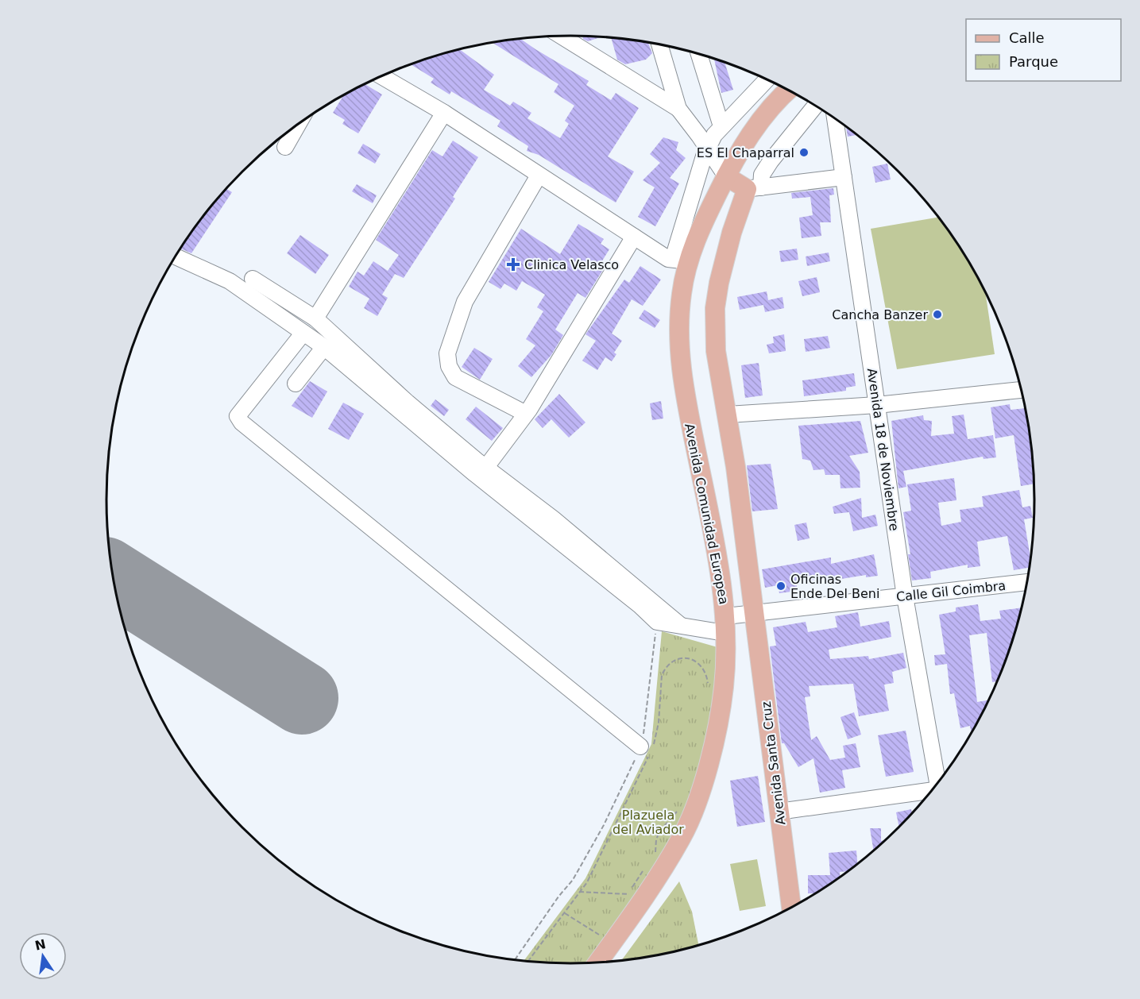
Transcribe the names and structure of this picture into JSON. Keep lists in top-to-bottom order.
{
  "streets": {
    "main road": ["Avenida Comunidad Europea", "Avenida Santa Cruz"],
    "street": ["Avenida 18 de Noviembre", "Calle Gil Coimbra"]
  },
  "crossings": [
    ["Avenida 18 de Noviembre", "Calle Gil Coimbra"],
    ["Avenida Comunidad Europea", "Calle Gil Coimbra"],
    ["Calle Gil Coimbra", "Avenida Santa Cruz"]
  ],
  "parks": ["Plazuela del Aviador"],
  "places": {
    "other": ["ES El Chaparral", "Cancha Banzer", "Oficinas Ende Del Beni"],
    "health": ["Clinica Velasco"]
  },
  "legend": ["Calle", "Parque"],
  "north": "top"
}
